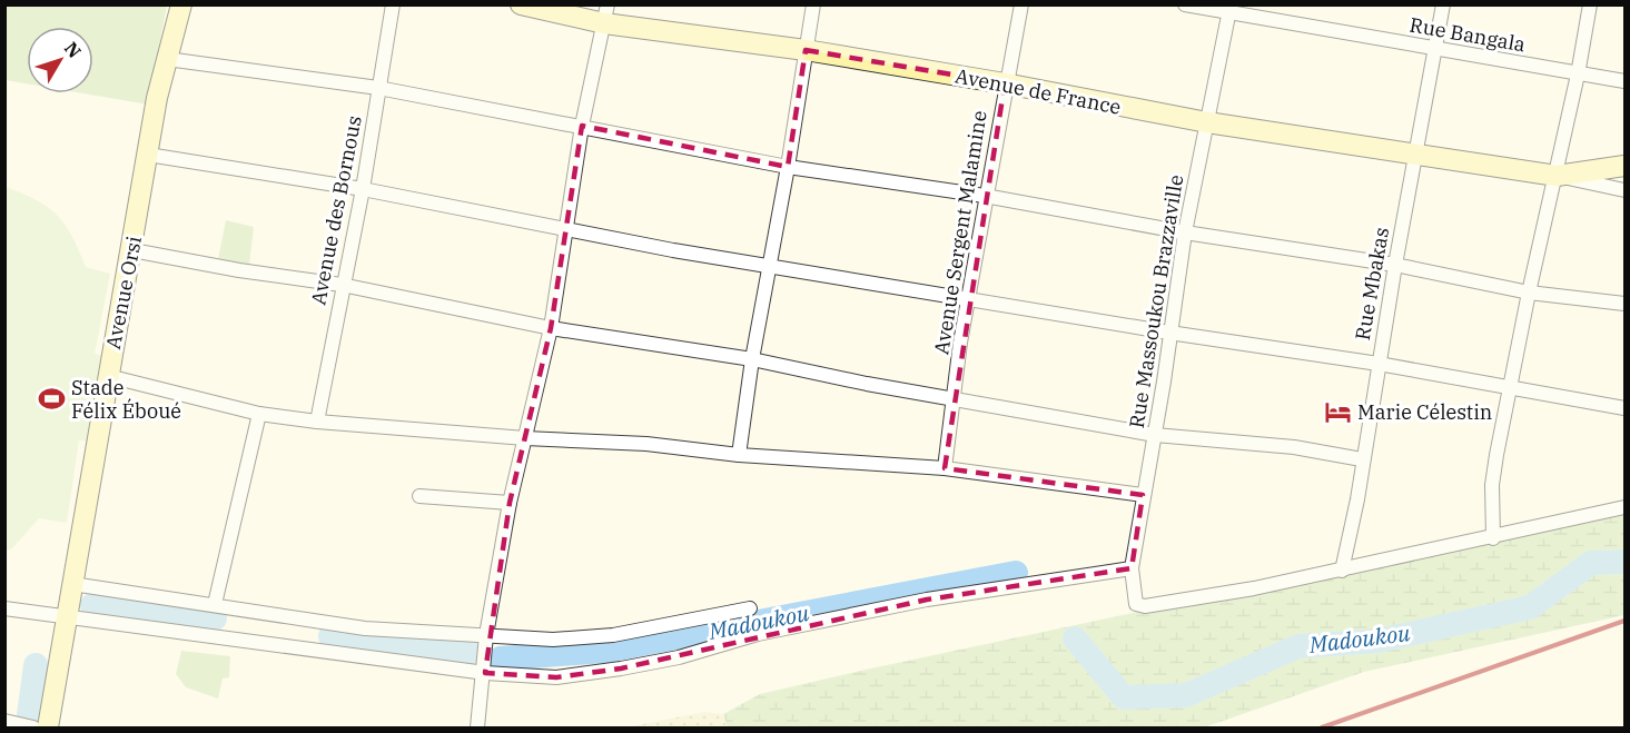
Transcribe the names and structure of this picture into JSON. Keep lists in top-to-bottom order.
{
  "streets": {
    "main road": ["Avenue de France", "Avenue Orsi"],
    "street": [
      "Rue Bangala",
      "Avenue des Bornous",
      "Avenue Sergent Malamine",
      "Rue Mbakas",
      "Rue Massoukou Brazzaville"
    ]
  },
  "crossings": [
    ["Rue Bangala", "Rue Mbakas"],
    ["Rue Bangala", "Rue Massoukou Brazzaville"],
    ["Avenue de France", "Avenue Sergent Malamine"],
    ["Avenue de France", "Rue Mbakas"],
    ["Avenue de France", "Rue Massoukou Brazzaville"],
    ["Rue Mbakas", "Rue Massoukou Brazzaville"]
  ],
  "water": ["Madoukou"],
  "places": {
    "sports": ["Stade Félix Éboué"],
    "hotel": ["Marie Célestin"]
  },
  "north": "top right"
}
